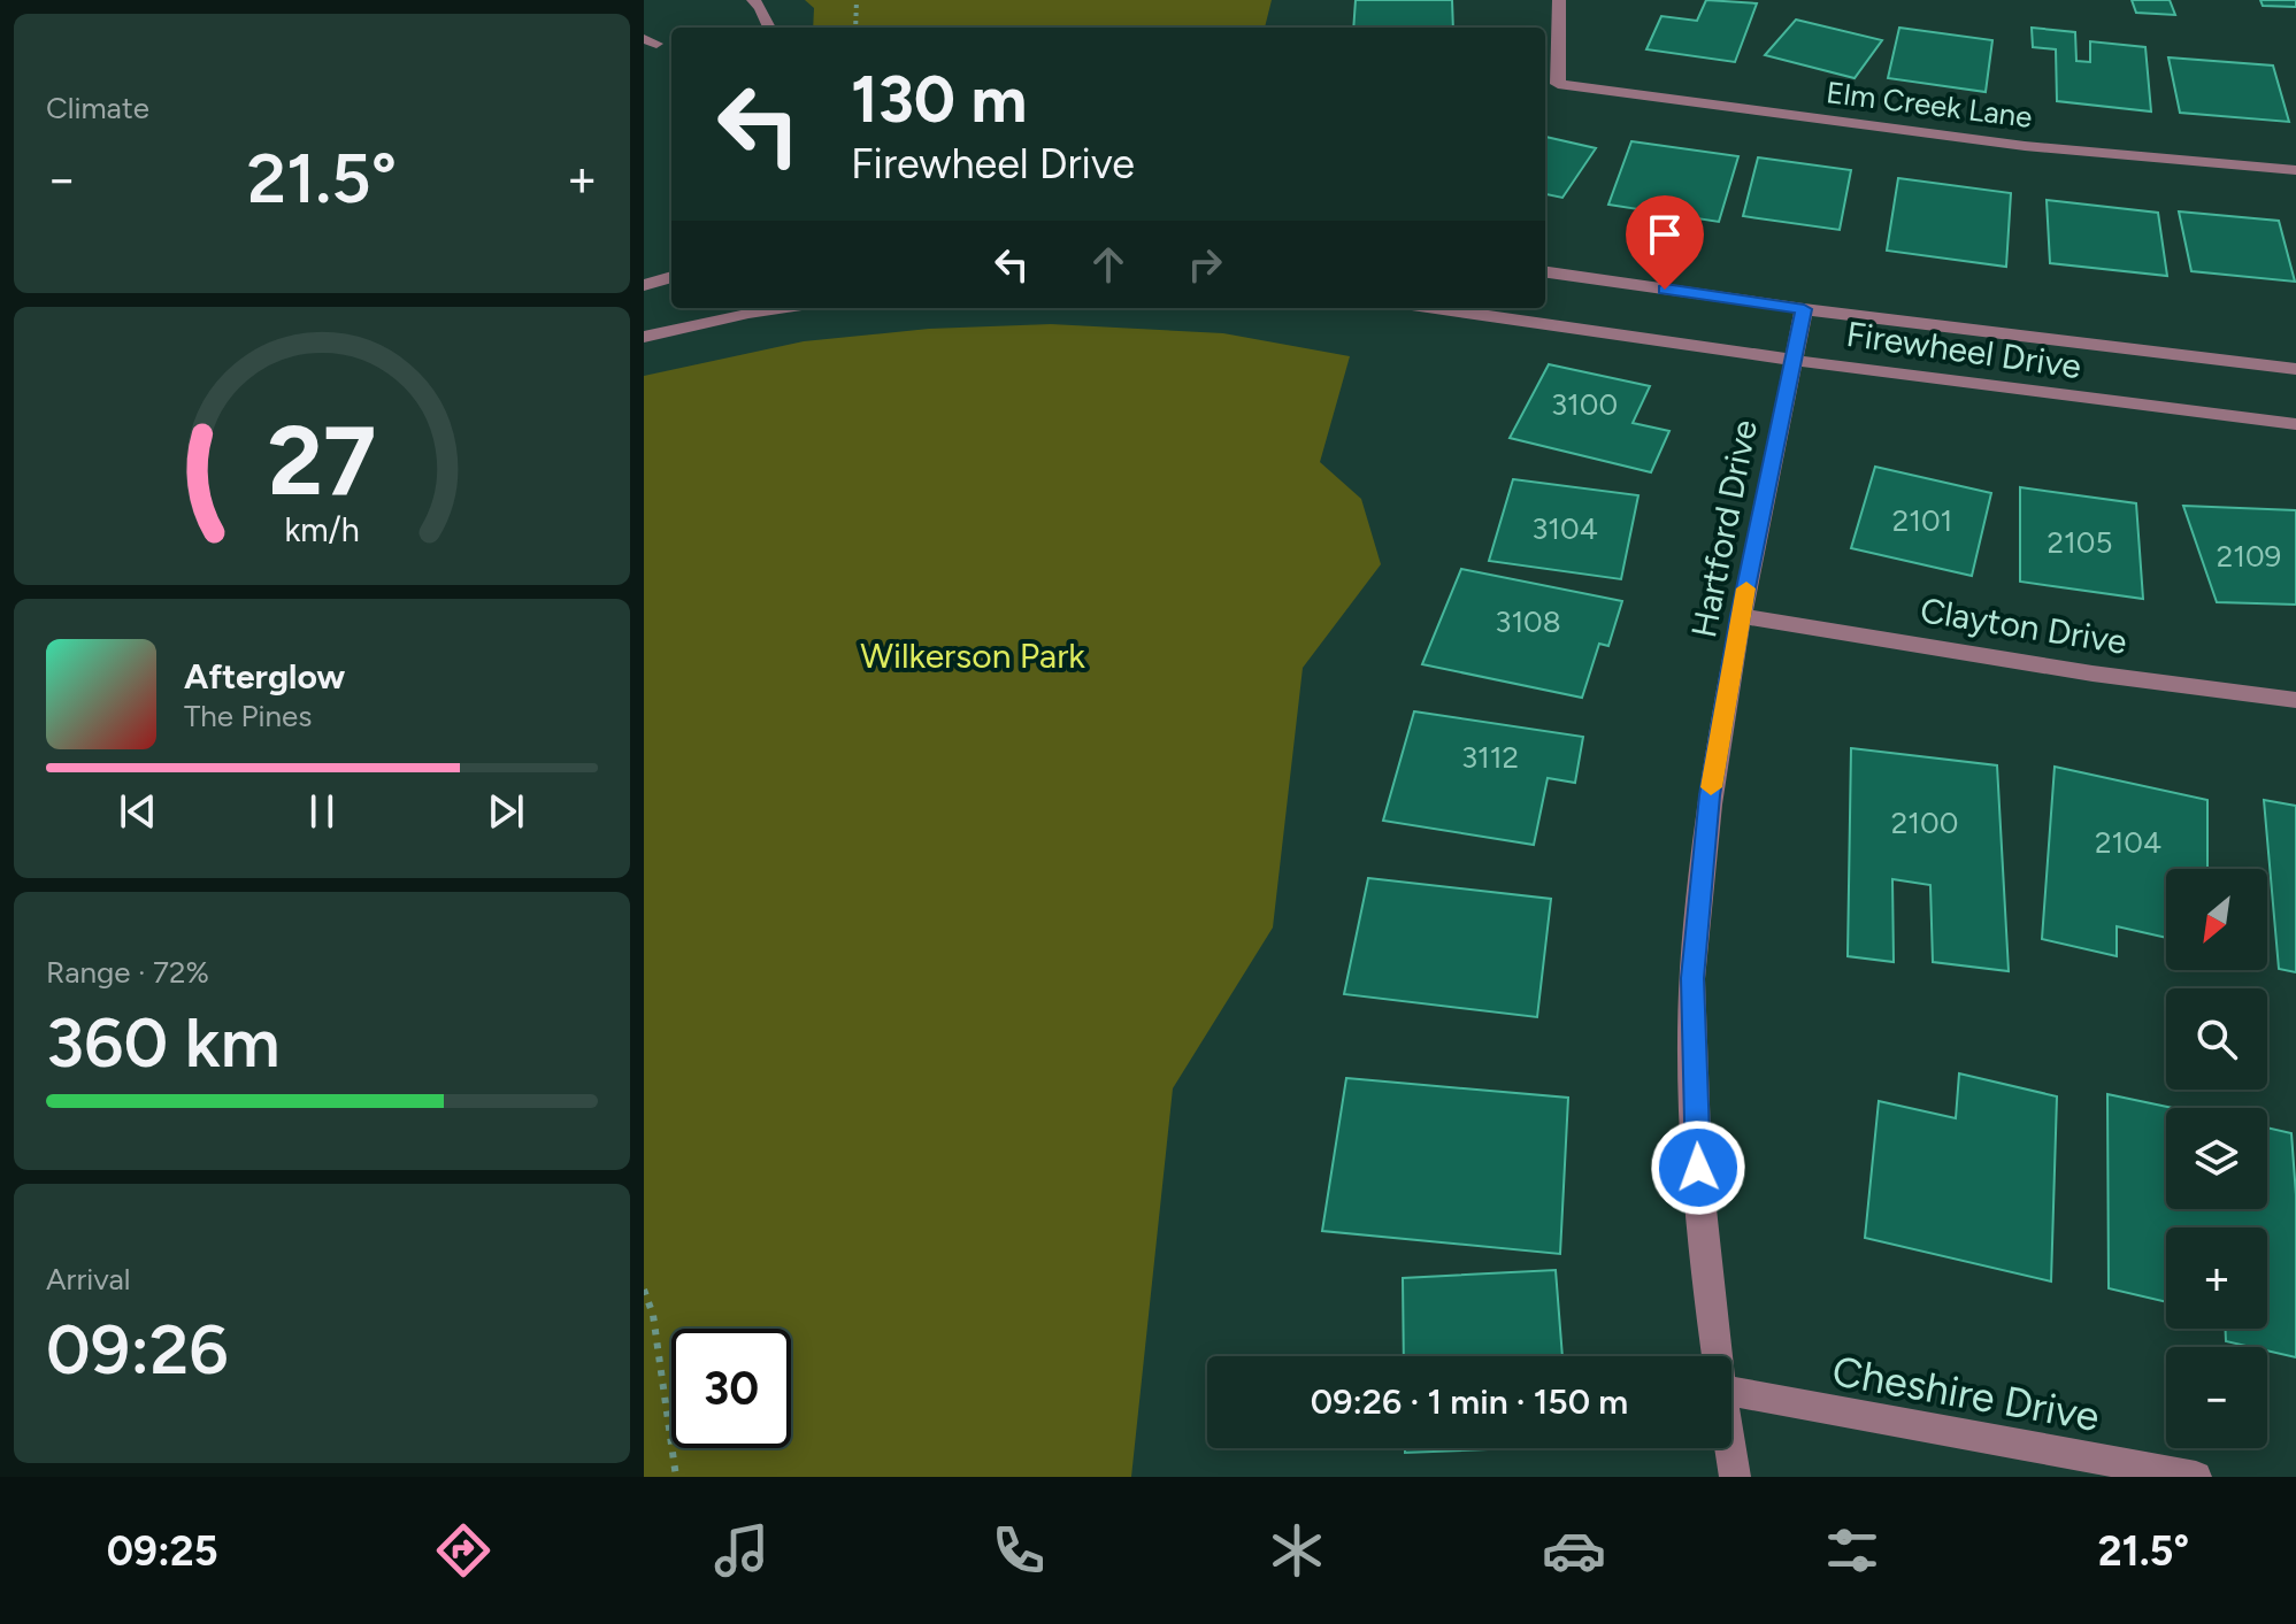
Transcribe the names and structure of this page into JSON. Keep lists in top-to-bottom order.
{
  "streets": {
    "street": [
      "Elm Creek Lane",
      "Firewheel Drive",
      "Hartford Drive",
      "Clayton Drive",
      "Cheshire Drive"
    ]
  },
  "crossings": [
    ["Firewheel Drive", "Hartford Drive"],
    ["Hartford Drive", "Clayton Drive"]
  ],
  "parks": ["Wilkerson Park"],
  "house_numbers": [
    "3100",
    "2101",
    "3104",
    "2105",
    "2109",
    "3108",
    "3112",
    "2100",
    "2104"
  ],
  "north": "bottom left",
  "page": {
    "tile": [
      "Climate",
      ["Range · 72%", "360 km"],
      ["Arrival", "09:26"]
    ],
    "turn": ["130 m", "Firewheel Drive"],
    "heat": ["−", "21.5°", "+"],
    "song": ["Afterglow", "The Pines"],
    "map_buttons": ["+", "−"],
    "limit": "30",
    "trip": "09:26 · 1 min · 150 m",
    "tabs": ["09:25", "21.5°"],
    "gauge": ["27", "km/h"]
  }
}
